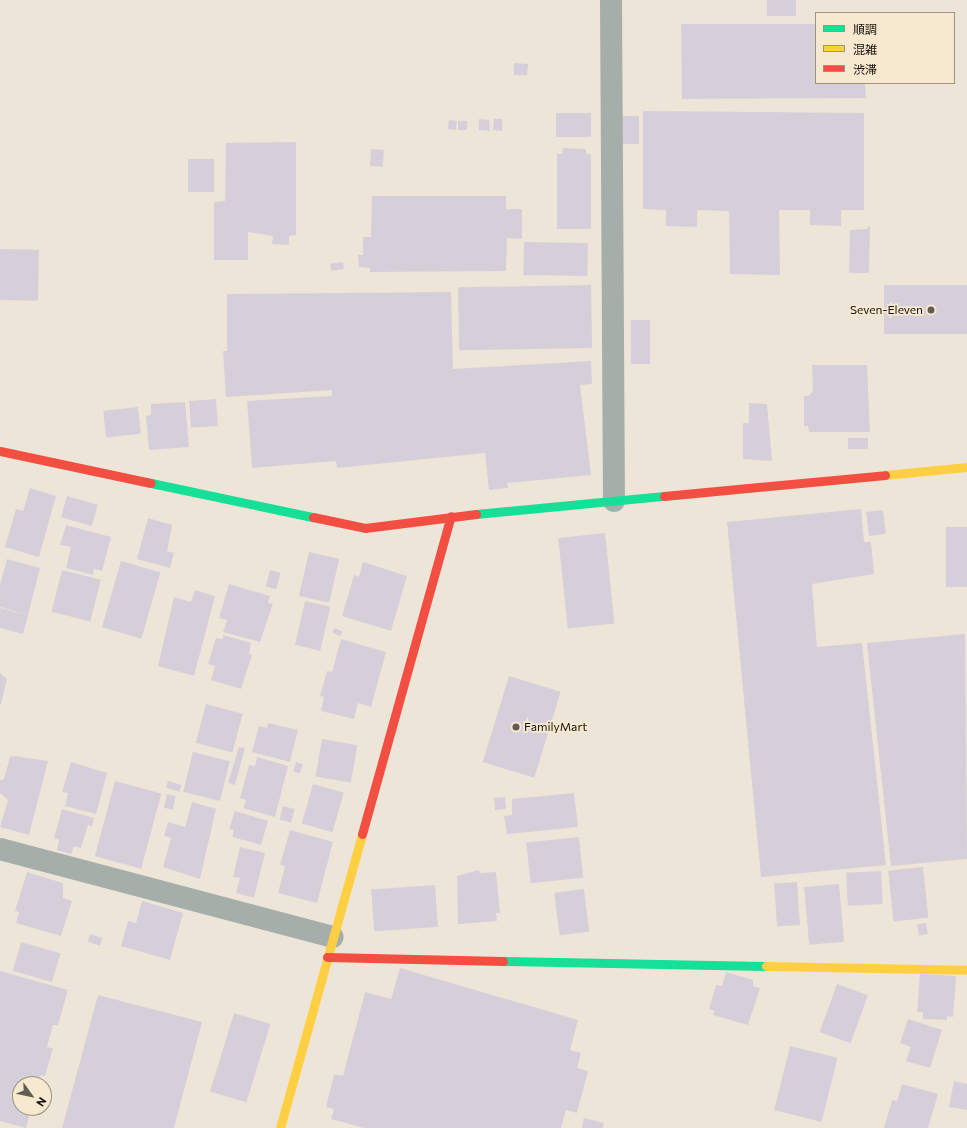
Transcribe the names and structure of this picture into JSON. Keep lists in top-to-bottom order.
{
  "places": ["Seven-Eleven", "FamilyMart"],
  "legend": ["順調", "混雑", "渋滞"],
  "north": "bottom right"
}
